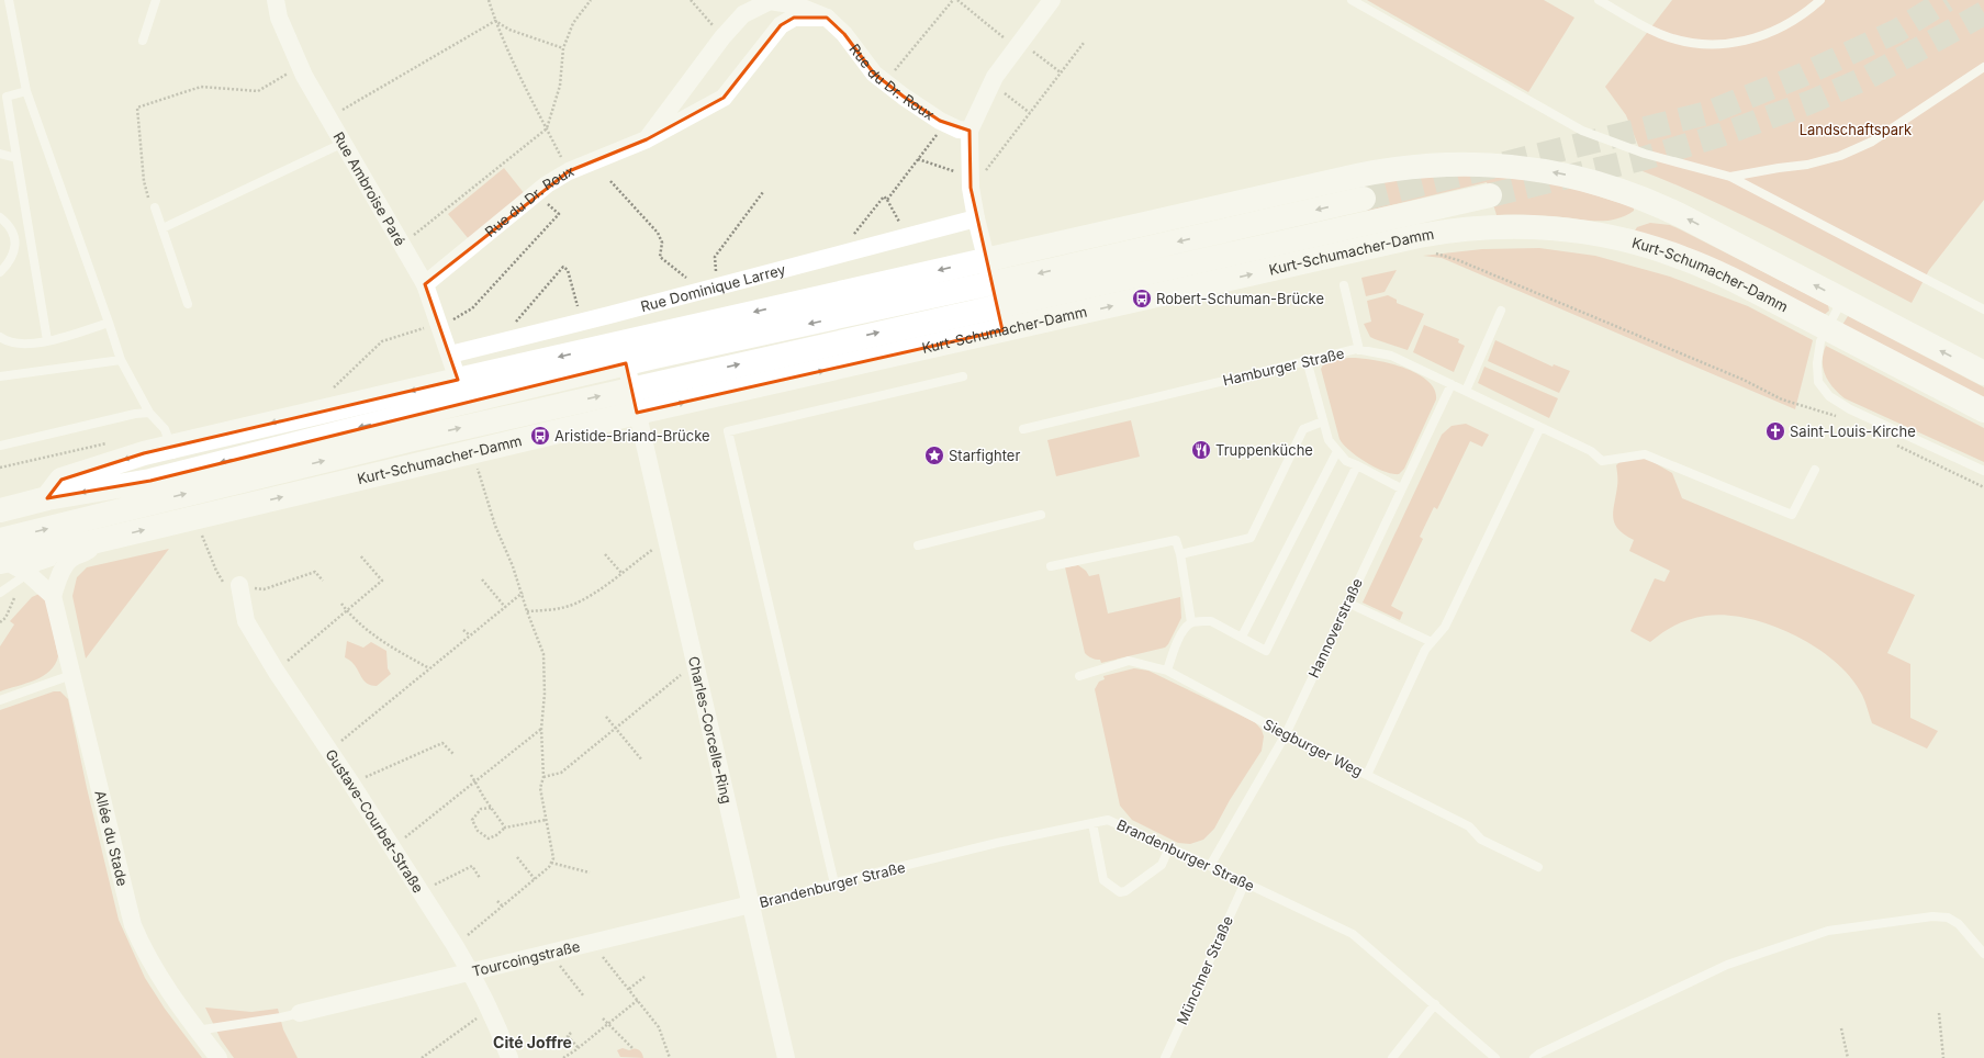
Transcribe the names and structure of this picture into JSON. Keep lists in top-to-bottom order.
{
  "streets": {
    "main road": ["Kurt-Schumacher-Damm"],
    "street": [
      "Rue du Dr. Roux",
      "Rue Ambroise Paré",
      "Rue Dominique Larrey",
      "Charles-Corcelle-Ring",
      "Gustave-Courbet-Straße",
      "Allée du Stade",
      "Tourcoingstraße"
    ],
    "lane": [
      "Hamburger Straße",
      "Hannoverstraße",
      "Siegburger Weg",
      "Brandenburger Straße",
      "Münchner Straße"
    ]
  },
  "crossings": [
    ["Rue du Dr. Roux", "Rue Ambroise Paré"],
    ["Rue Ambroise Paré", "Rue Dominique Larrey"],
    ["Kurt-Schumacher-Damm", "Charles-Corcelle-Ring"],
    ["Hamburger Straße", "Hannoverstraße"],
    ["Hannoverstraße", "Siegburger Weg"],
    ["Hannoverstraße", "Brandenburger Straße"],
    ["Charles-Corcelle-Ring", "Brandenburger Straße"],
    ["Charles-Corcelle-Ring", "Tourcoingstraße"],
    ["Gustave-Courbet-Straße", "Tourcoingstraße"],
    ["Brandenburger Straße", "Tourcoingstraße"],
    ["Brandenburger Straße", "Münchner Straße"]
  ],
  "districts": ["Cité Joffre"],
  "parks": ["Landschaftspark"],
  "places": {
    "bus stop": ["Robert-Schuman-Brücke", "Aristide-Briand-Brücke"],
    "church": ["Saint-Louis-Kirche"],
    "restaurant": ["Truppenküche"],
    "place": ["Starfighter"]
  }
}
